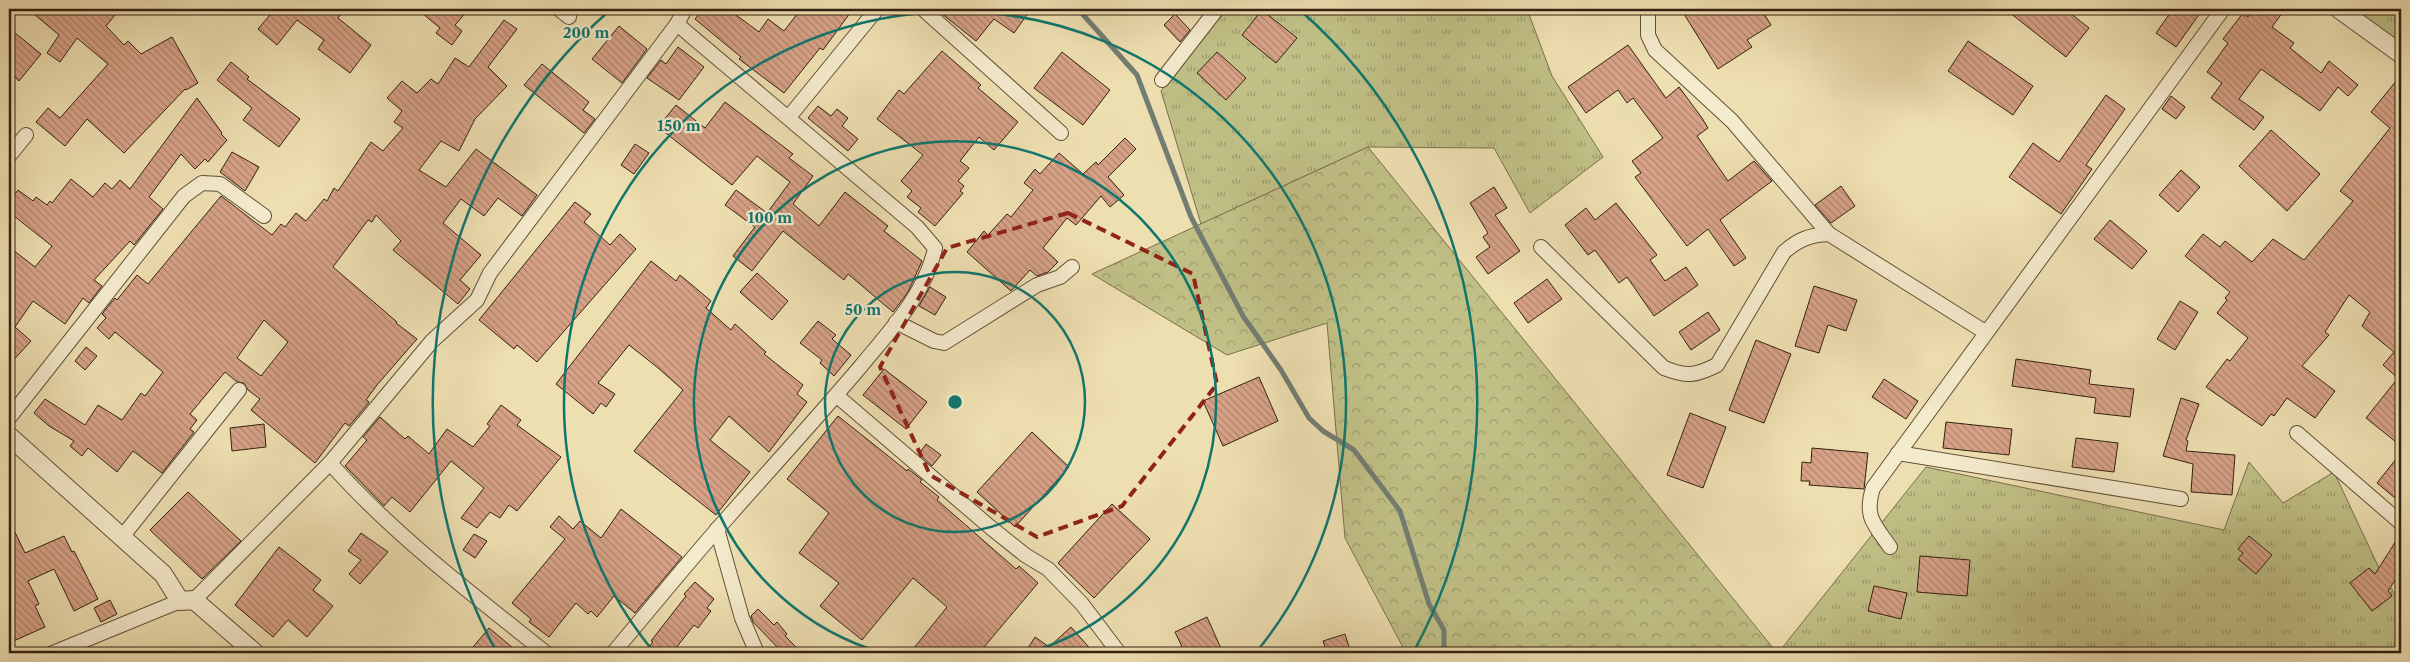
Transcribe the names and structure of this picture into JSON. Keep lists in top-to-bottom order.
{
  "rings": [
    "200 m",
    "150 m",
    "100 m",
    "50 m"
  ]
}
